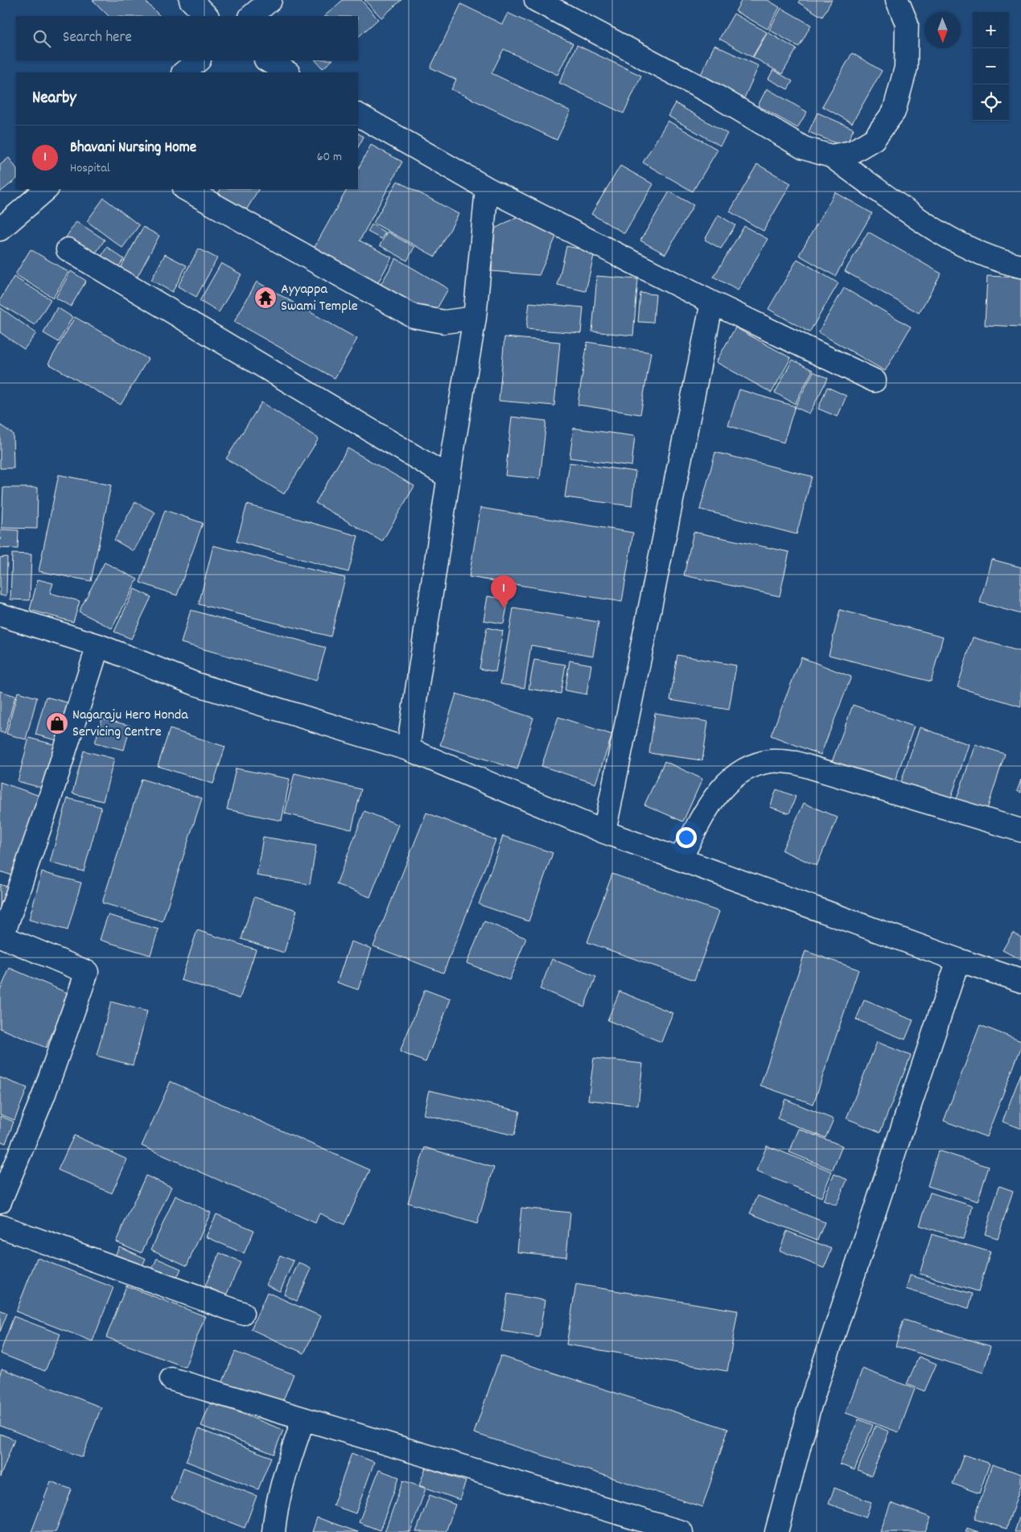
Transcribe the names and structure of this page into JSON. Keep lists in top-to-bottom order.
{
  "places": {
    "temple": ["Ayyappa Swami Temple"],
    "shop": ["Nagaraju Hero Honda Servicing Centre"]
  },
  "north": "bottom",
  "page": {
    "map_buttons": ["+", "−"],
    "search": "Search here",
    "heading": "Nearby",
    "list": [
      {
        "mark": "1",
        "name": "Bhavani Nursing Home",
        "note": "Hospital",
        "value": "60 m"
      }
    ],
    "pins": "1"
  }
}
